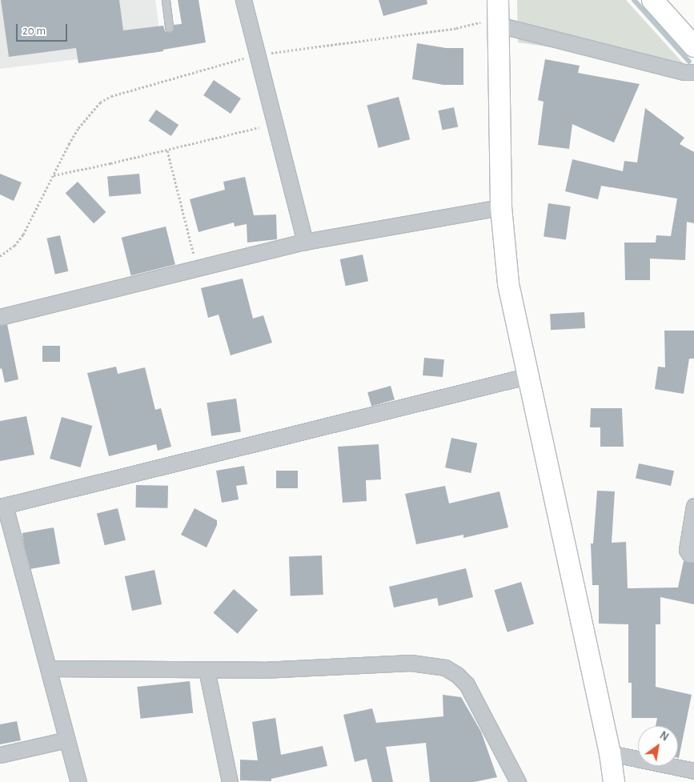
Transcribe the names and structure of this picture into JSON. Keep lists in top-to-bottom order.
{
  "scale_bar": "20 m",
  "north": "top right"
}
